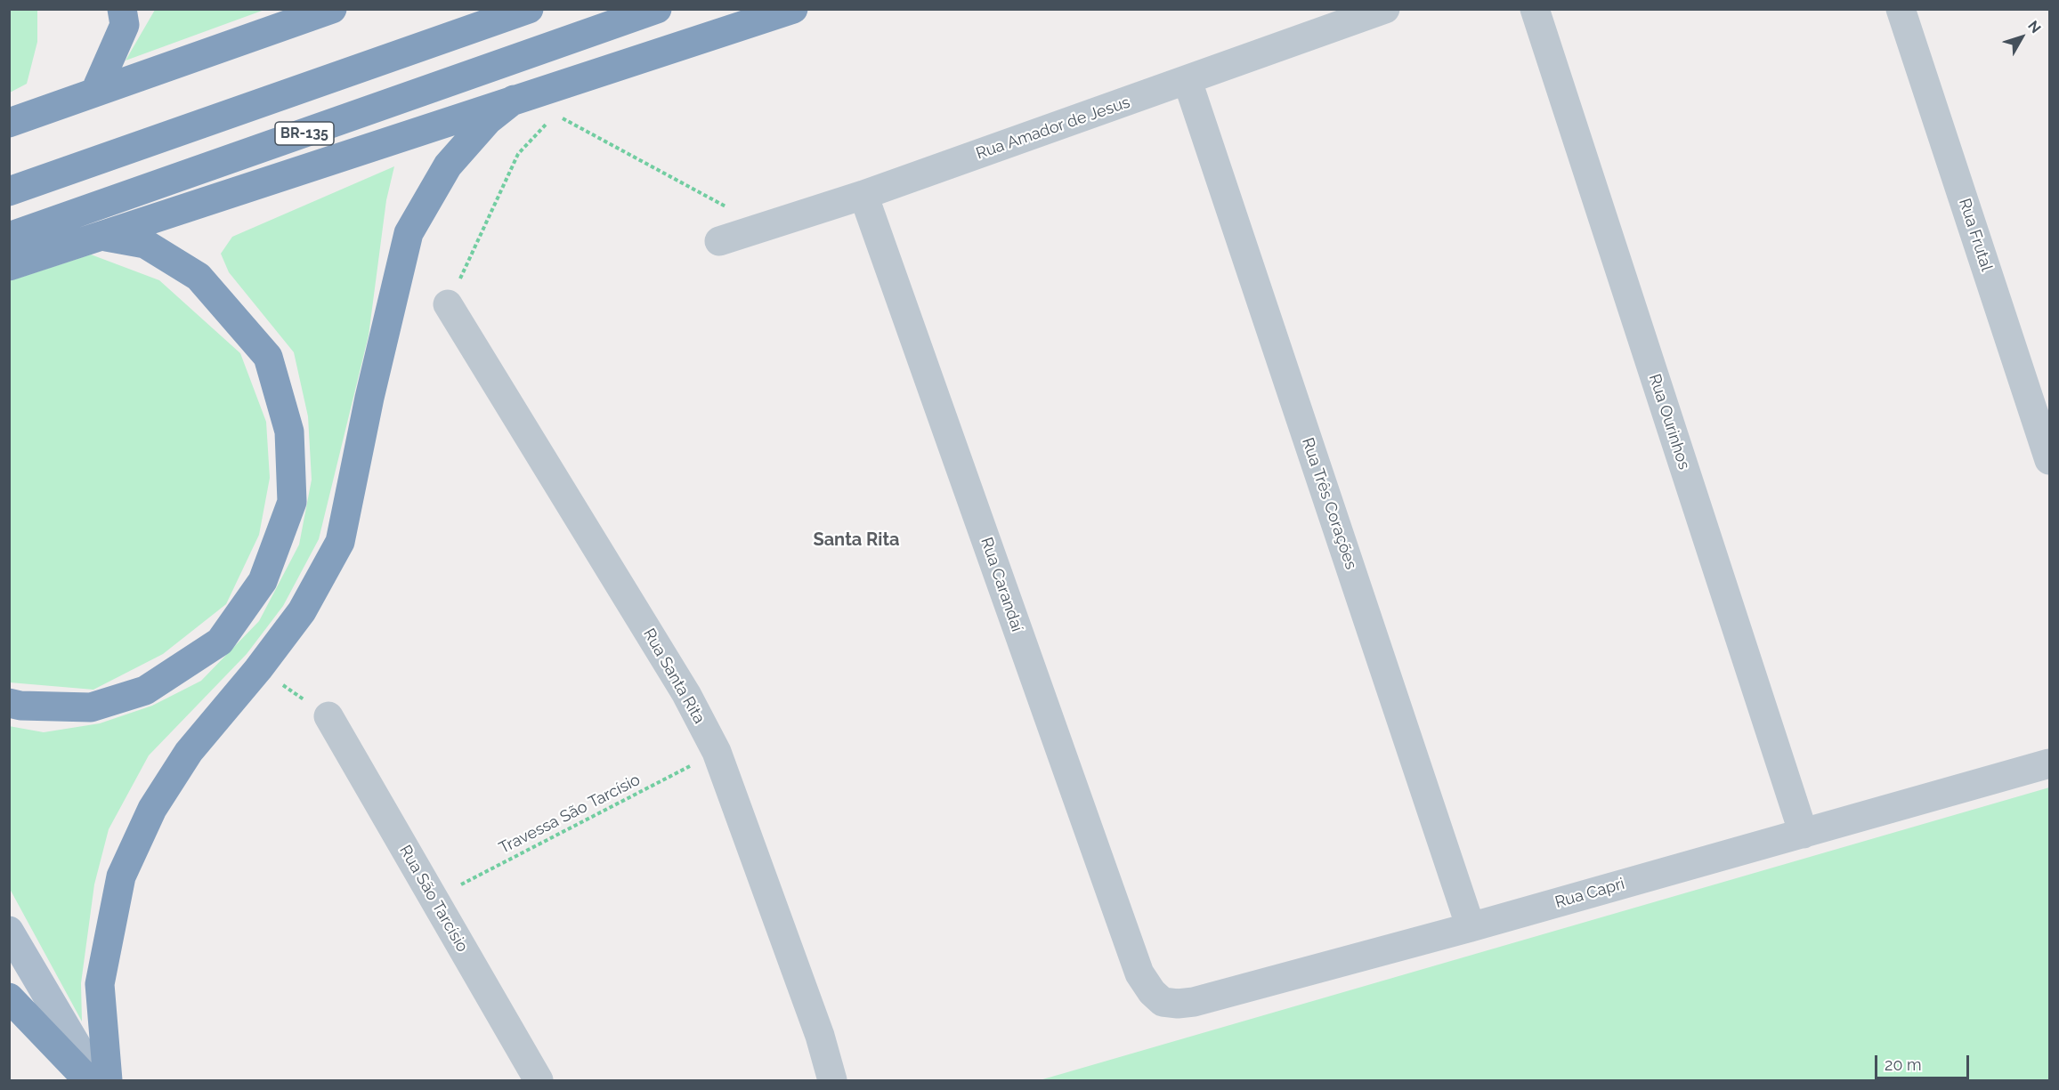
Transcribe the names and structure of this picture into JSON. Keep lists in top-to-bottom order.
{
  "streets": {
    "highway": ["BR-135"],
    "street": [
      "Rua Amador de Jesus",
      "Rua Frutal",
      "Rua Ourinhos",
      "Rua Três Corações",
      "Rua Carandaí",
      "Rua Santa Rita",
      "Rua Capri",
      "Rua São Tarcísio"
    ],
    "path": ["Travessa São Tarcísio"]
  },
  "crossings": [
    ["Rua Amador de Jesus", "Rua Três Corações"],
    ["Rua Amador de Jesus", "Rua Carandaí"],
    ["Rua Ourinhos", "Rua Capri"],
    ["Rua Três Corações", "Rua Capri"],
    ["Rua Carandaí", "Rua Capri"],
    ["Rua Santa Rita", "Travessa São Tarcísio"],
    ["Travessa São Tarcísio", "Rua São Tarcísio"]
  ],
  "districts": ["Santa Rita"],
  "scale_bar": "20 m",
  "north": "top right"
}
